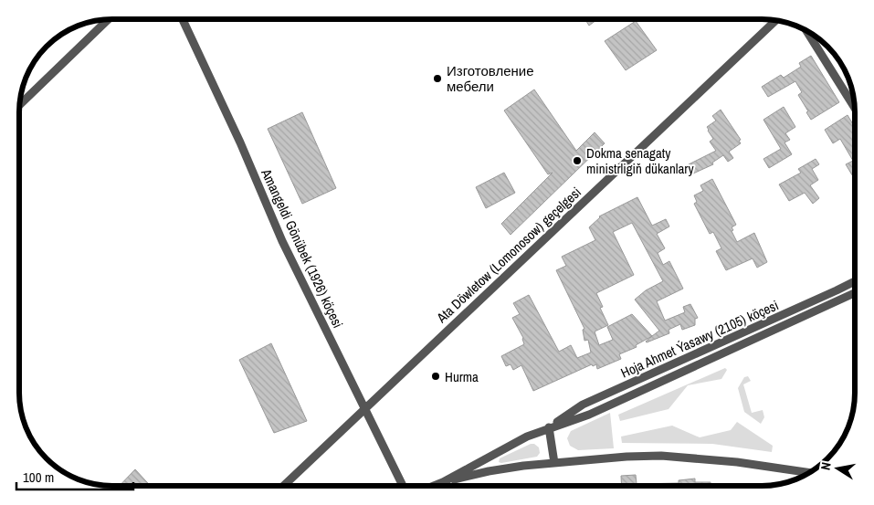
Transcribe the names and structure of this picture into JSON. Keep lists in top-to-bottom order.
{
  "streets": {
    "street": ["Amangeldi Gönübek (1926) köçesi", "Ata Döwletow (Lomonosow) geçelgesi", "Hoja Ahmet Ýasawy (2105) köçesi"]
  },
  "crossings": [
    ["Amangeldi Gönübek (1926) köçesi", "Ata Döwletow (Lomonosow) geçelgesi"]
  ],
  "places": ["Изготовление мебели", "Dokma senagaty ministrligiň dükanlary", "Hurma"],
  "scale_bar": "100 m",
  "north": "left"
}
